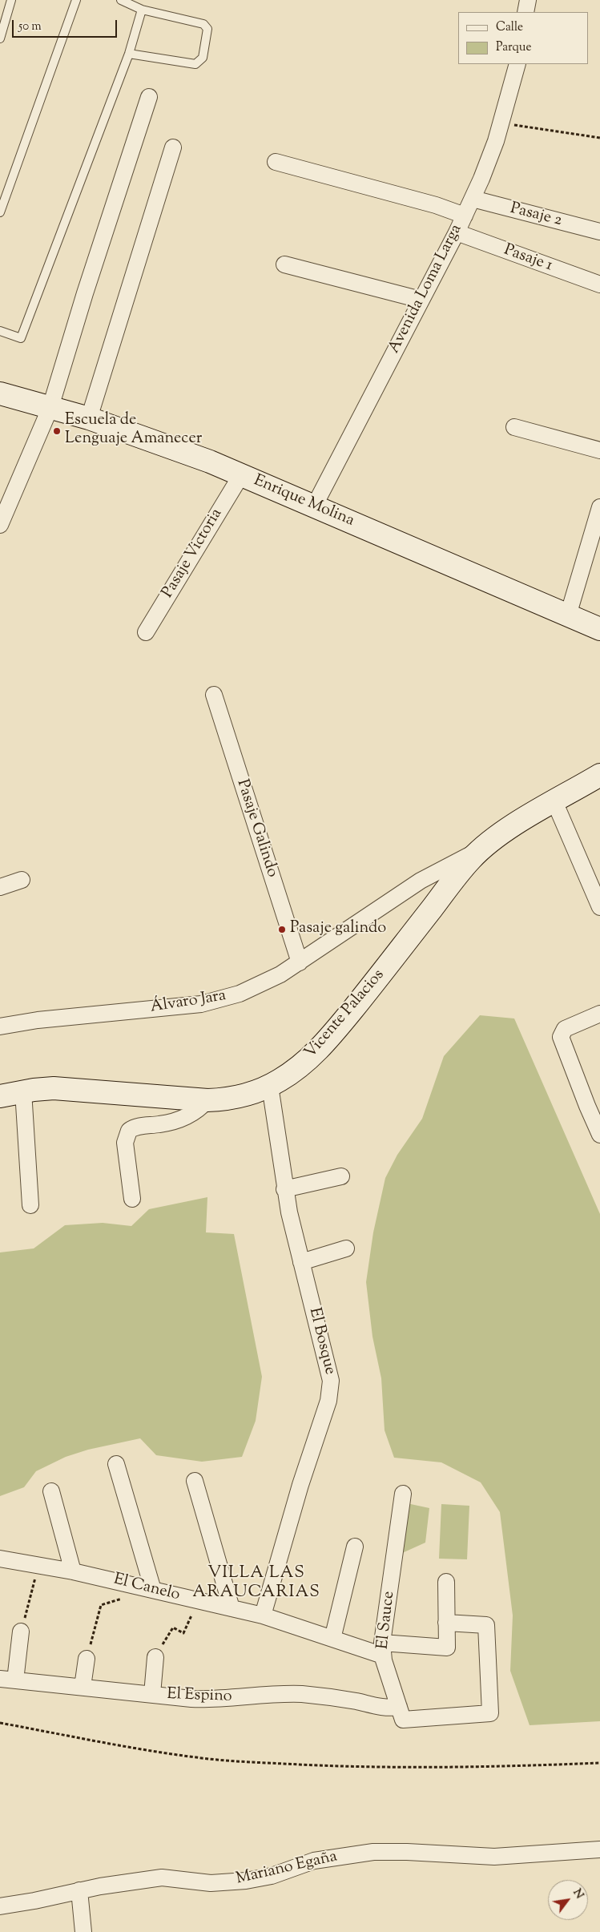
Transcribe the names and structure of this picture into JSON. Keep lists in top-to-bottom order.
{
  "streets": {
    "main road": ["Enrique Molina", "Vicente Palacios"],
    "street": [
      "Pasaje 2",
      "Pasaje 1",
      "Avenida Loma Larga",
      "Pasaje Victoria",
      "Pasaje Galindo",
      "Álvaro Jara",
      "El Bosque",
      "El Canelo",
      "El Sauce",
      "El Espino",
      "Mariano Egaña"
    ]
  },
  "crossings": [
    ["Pasaje 2", "Avenida Loma Larga"],
    ["Pasaje 1", "Avenida Loma Larga"],
    ["Avenida Loma Larga", "Enrique Molina"],
    ["Enrique Molina", "Pasaje Victoria"],
    ["Pasaje Galindo", "Álvaro Jara"],
    ["Álvaro Jara", "Vicente Palacios"],
    ["Vicente Palacios", "El Bosque"],
    ["El Bosque", "El Canelo"],
    ["El Canelo", "El Sauce"],
    ["El Canelo", "El Espino"],
    ["El Sauce", "El Espino"]
  ],
  "districts": ["VILLA LAS ARAUCARIAS"],
  "places": ["Escuela de Lenguaje Amanecer", "Pasaje galindo"],
  "legend": ["Calle", "Parque"],
  "scale_bar": "50 m",
  "north": "top right"
}
